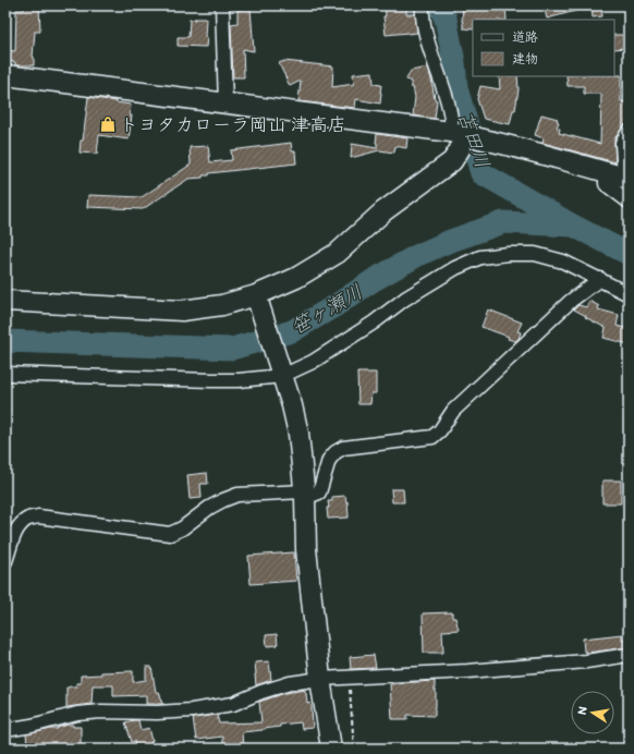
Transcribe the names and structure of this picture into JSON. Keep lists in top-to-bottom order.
{
  "water": ["苫田川", "笹ヶ瀬川"],
  "places": {
    "shop": ["トヨタカローラ岡山 津高店"]
  },
  "legend": ["道路", "建物"],
  "north": "left"
}
